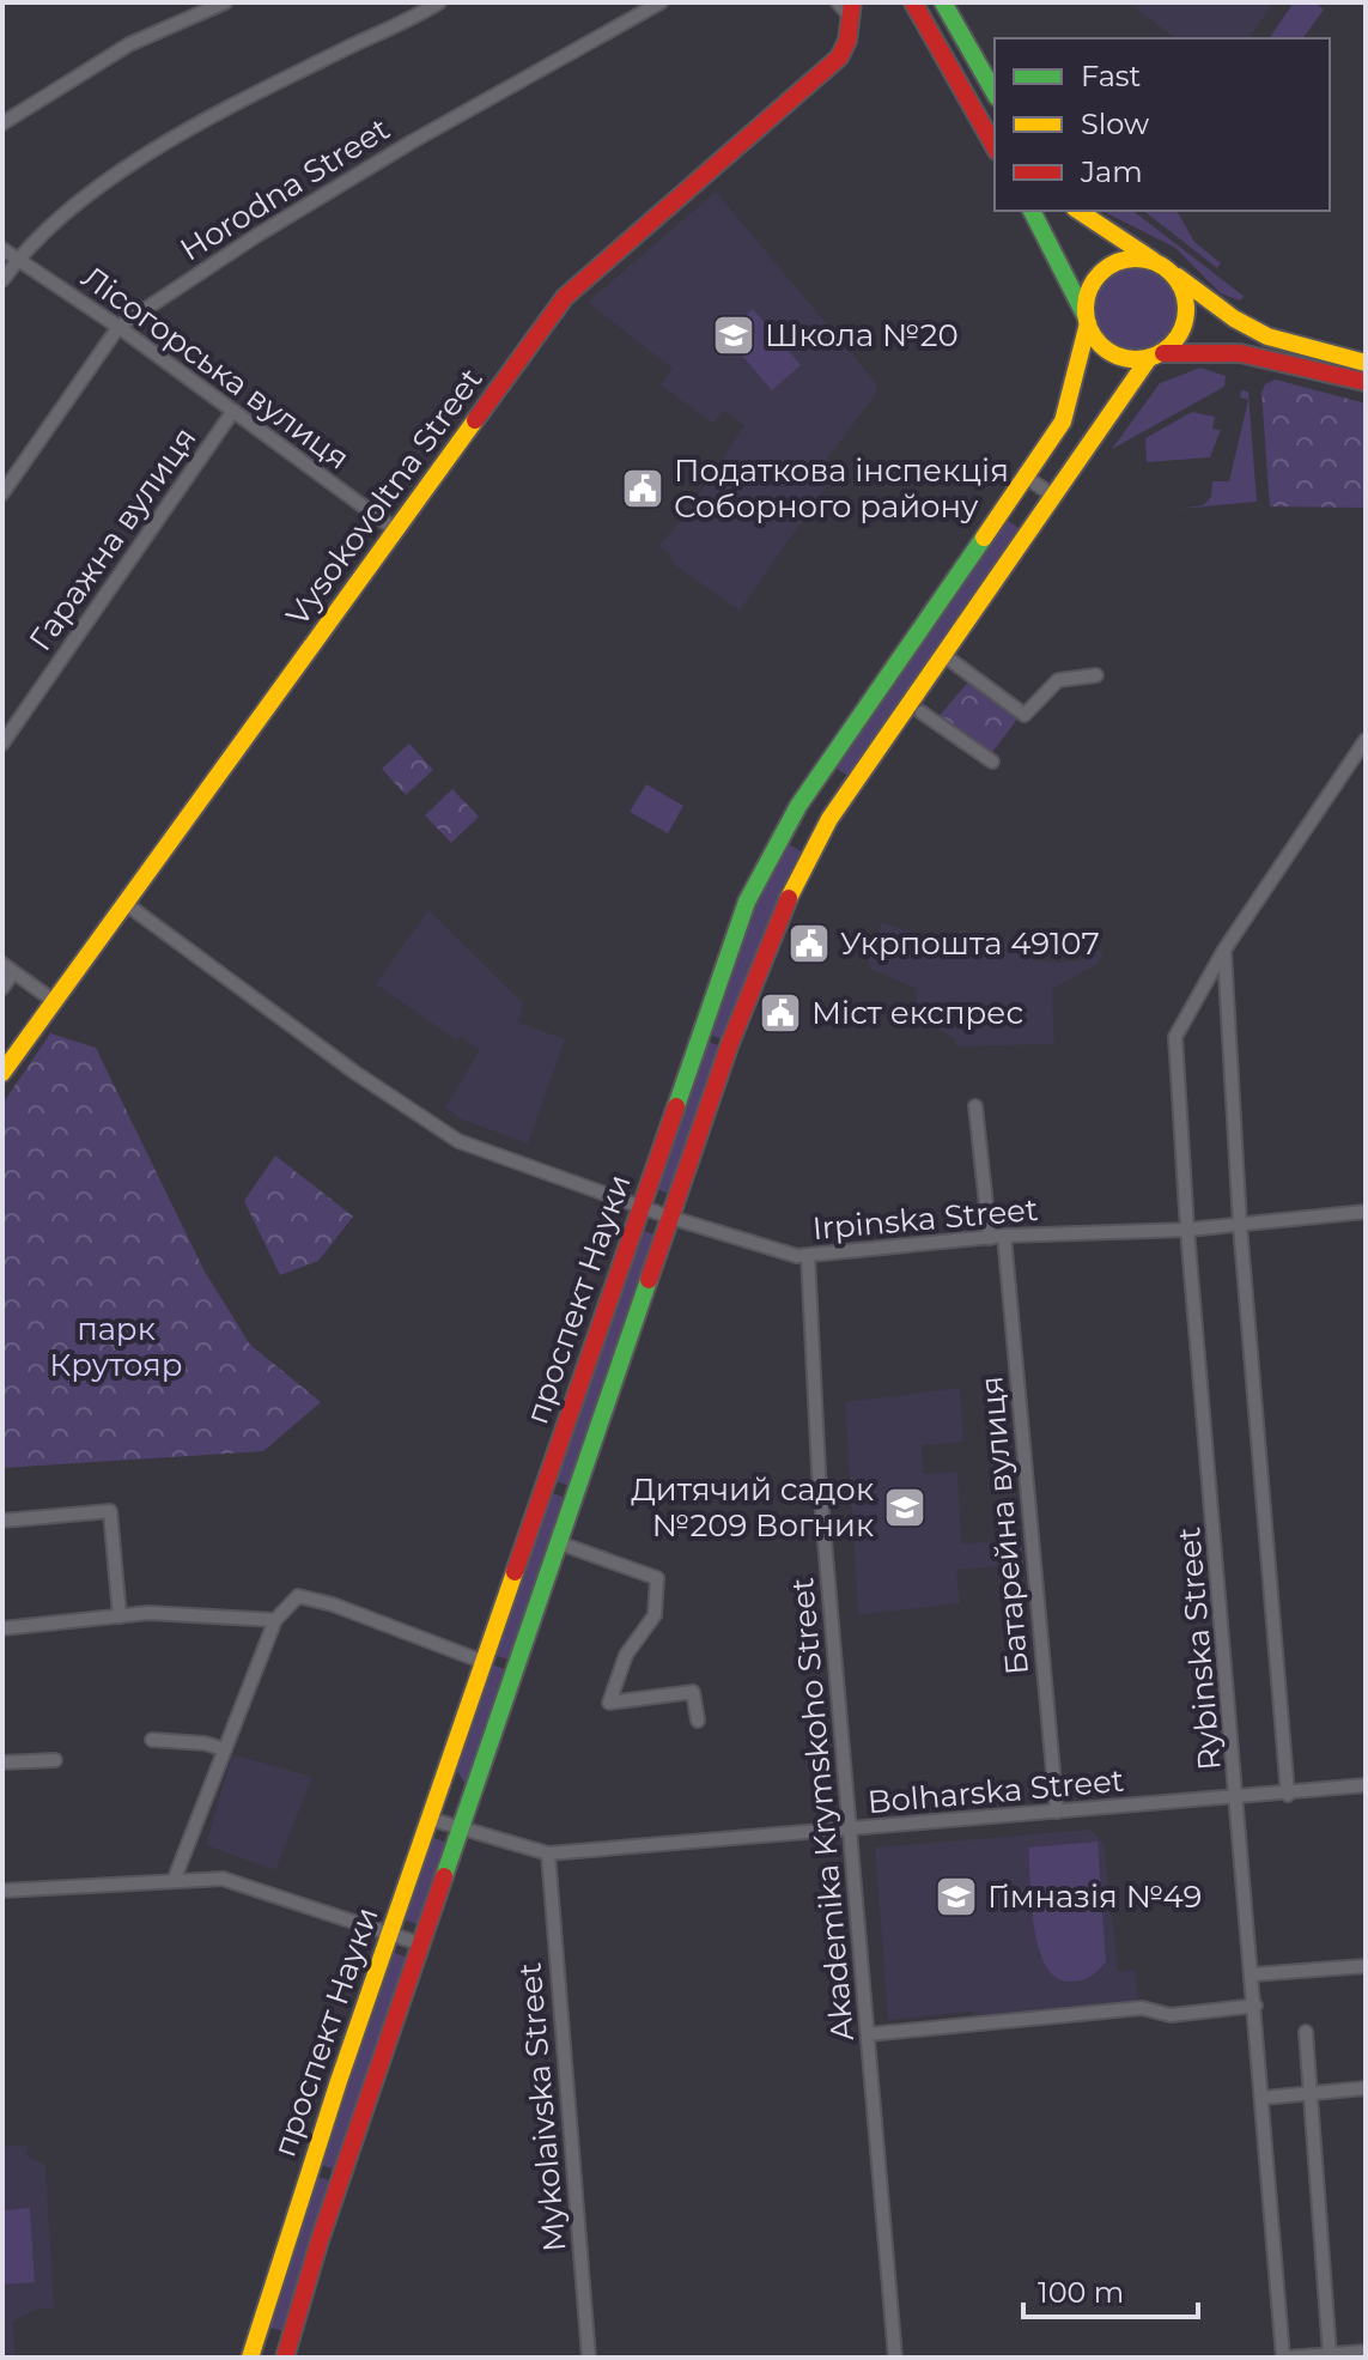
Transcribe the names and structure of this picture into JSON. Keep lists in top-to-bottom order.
{
  "streets": {
    "main road": ["Vysokovoltna Street", "проспект Науки"],
    "street": [
      "Horodna Street",
      "Лісогорська вулиця",
      "Гаражна вулиця",
      "Irpinska Street",
      "Батарейна вулиця",
      "Rybinska Street",
      "Bolharska Street",
      "Akademika Krymskoho Street",
      "Mykolaivska Street"
    ]
  },
  "crossings": [
    ["Horodna Street", "Лісогорська вулиця"],
    ["Лісогорська вулиця", "Vysokovoltna Street"],
    ["Лісогорська вулиця", "Гаражна вулиця"],
    ["Vysokovoltna Street", "Irpinska Street"],
    ["Irpinska Street", "проспект Науки"],
    ["Irpinska Street", "Батарейна вулиця"],
    ["Irpinska Street", "Rybinska Street"],
    ["Irpinska Street", "Akademika Krymskoho Street"],
    ["проспект Науки", "Bolharska Street"],
    ["Батарейна вулиця", "Bolharska Street"],
    ["Rybinska Street", "Bolharska Street"],
    ["Bolharska Street", "Akademika Krymskoho Street"],
    ["Bolharska Street", "Mykolaivska Street"]
  ],
  "parks": ["парк Крутояр"],
  "places": {
    "school or university": ["Школа №20", "Дитячий садок №209 Вогник", "Гімназія №49"],
    "public building": ["Податкова інспекція Соборного району", "Укрпошта 49107", "Міст експрес"]
  },
  "legend": ["Fast", "Slow", "Jam"],
  "scale_bar": "100 m"
}
